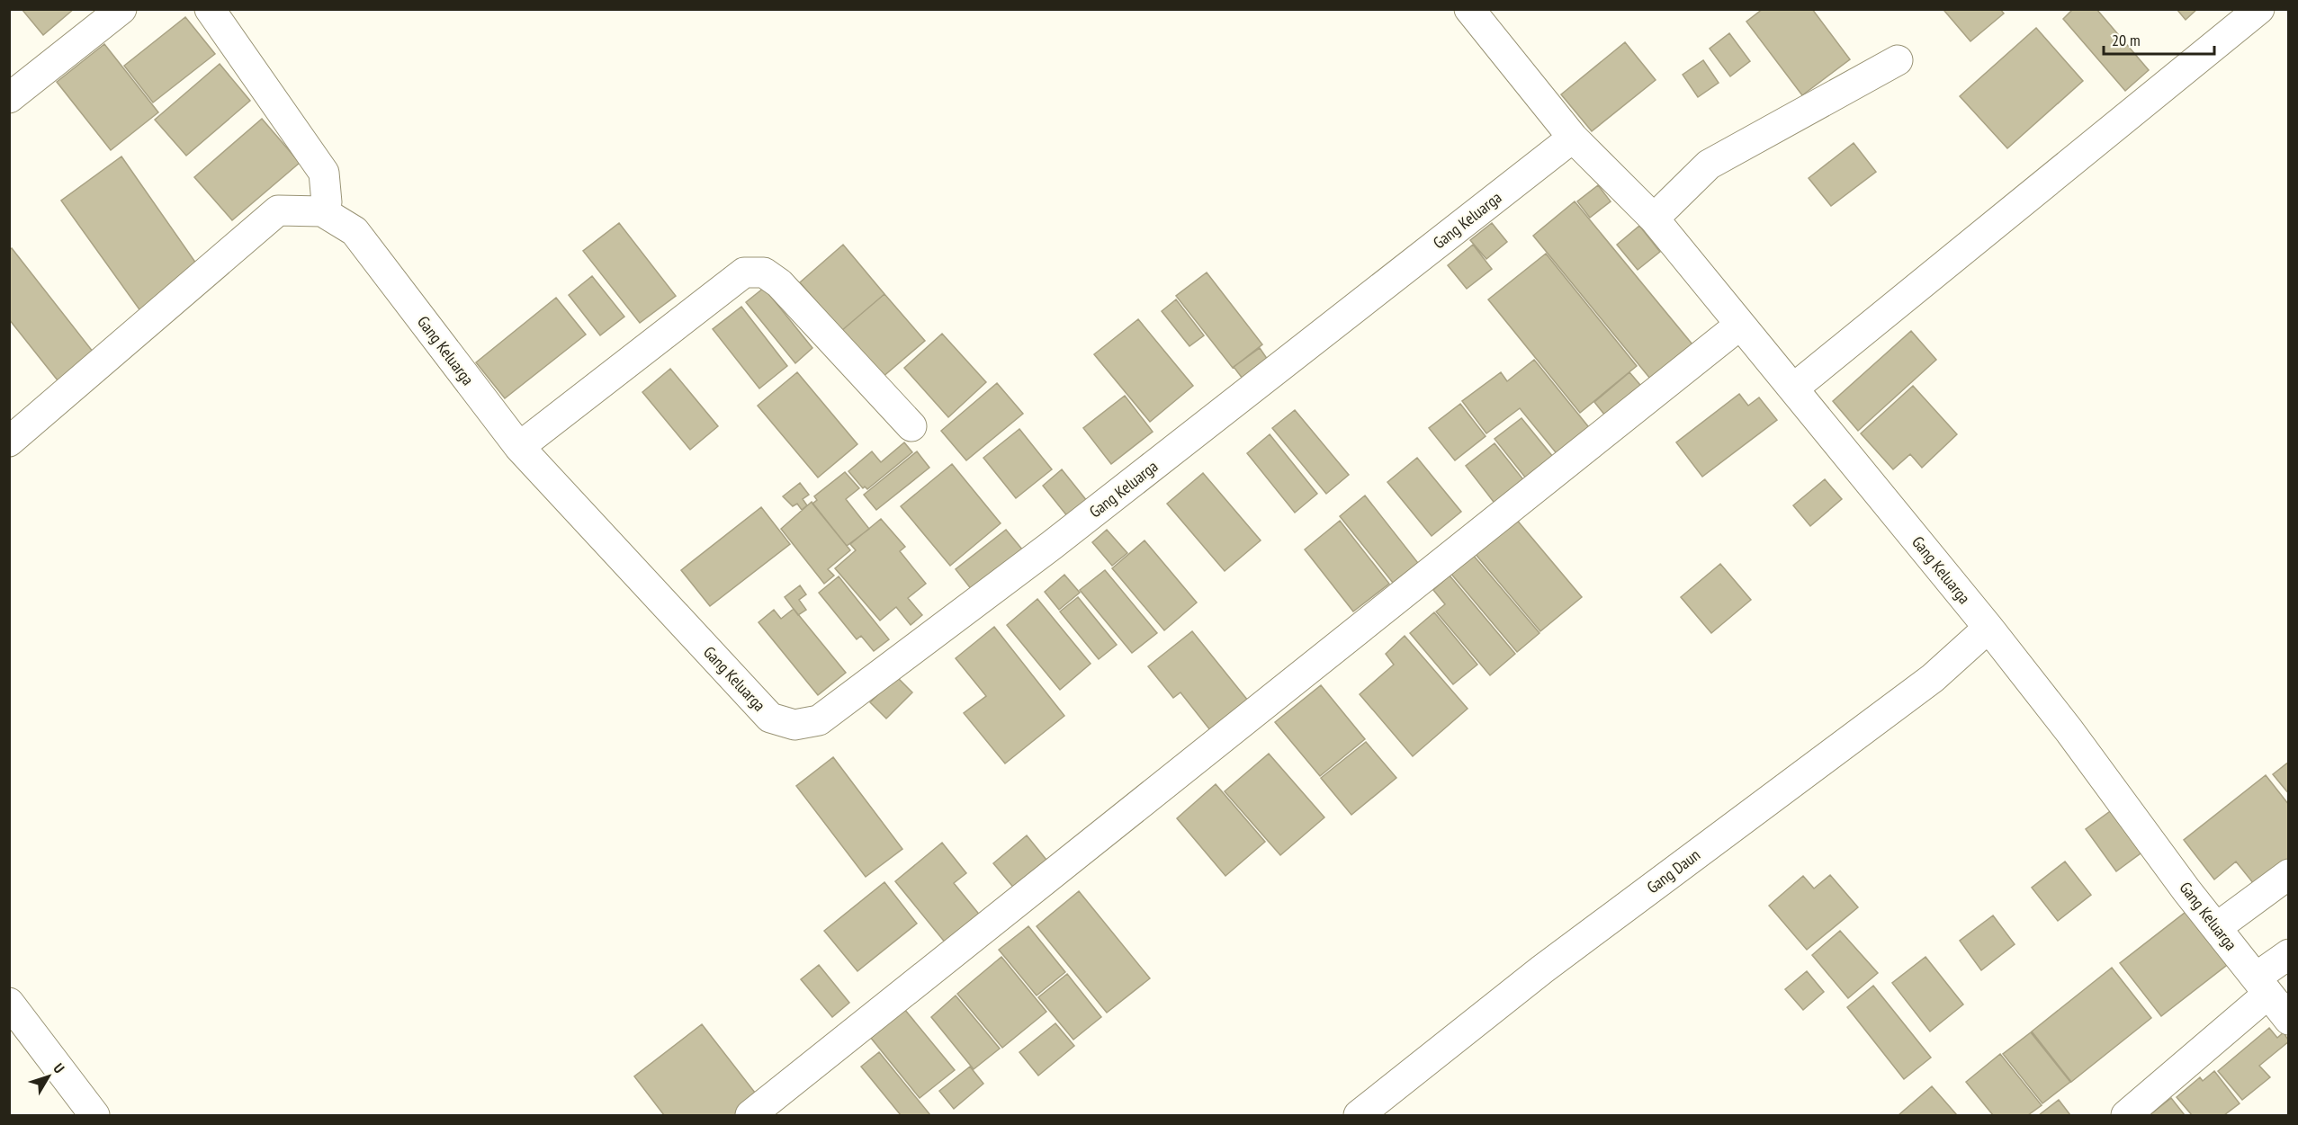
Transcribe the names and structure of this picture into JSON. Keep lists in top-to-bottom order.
{
  "streets": {
    "street": ["Gang Keluarga", "Gang Daun"]
  },
  "crossings": [
    ["Gang Keluarga", "Gang Daun"]
  ],
  "scale_bar": "20 m",
  "north": "top right"
}
